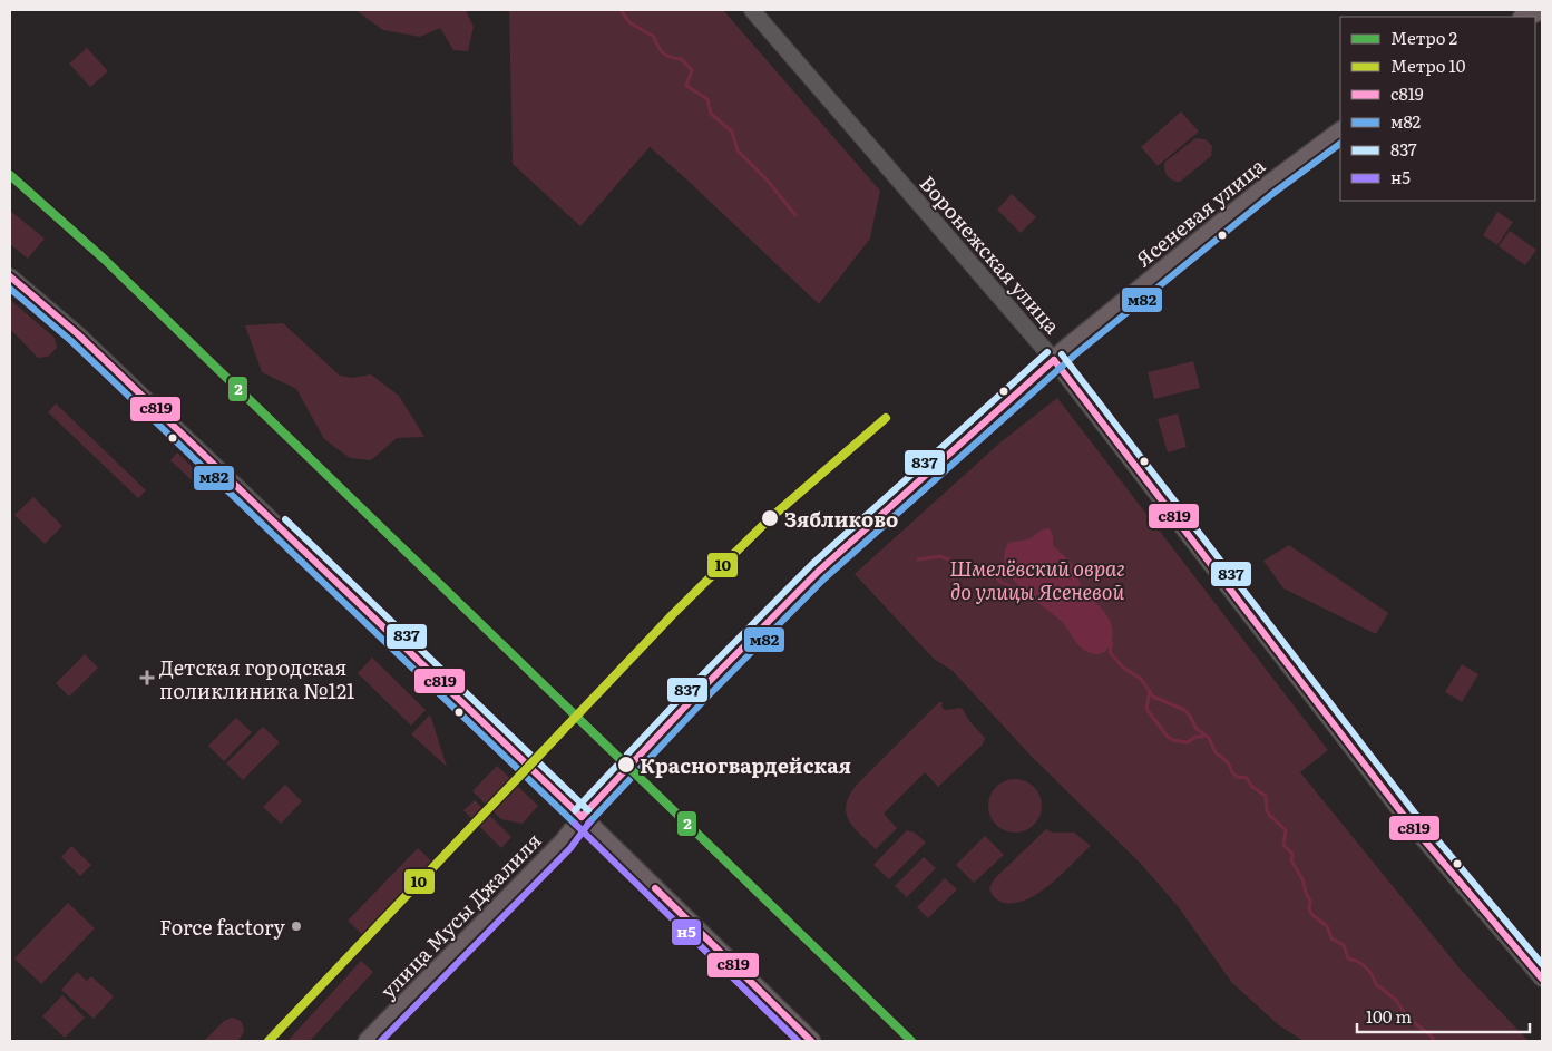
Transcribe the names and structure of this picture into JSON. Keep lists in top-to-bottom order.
{
  "streets": {
    "main road": ["Ясеневая улица", "улица Мусы Джалиля"],
    "street": ["Воронежская улица"]
  },
  "crossings": [
    ["Ясеневая улица", "Воронежская улица"],
    ["Ясеневая улица", "улица Мусы Джалиля"]
  ],
  "parks": ["Шмелёвский овраг до улицы Ясеневой"],
  "places": {
    "other": ["Зябликово", "Красногвардейская", "Force factory"],
    "health": ["Детская городская поликлиника №121"]
  },
  "lines": [
    "transit line м82",
    "metro line 2",
    "transit line с819",
    "transit line 837",
    "metro line 10",
    "transit line н5"
  ],
  "legend": [
    "Метро 2",
    "Метро 10",
    "с819",
    "м82",
    "837",
    "н5"
  ],
  "scale_bar": "100 m"
}
